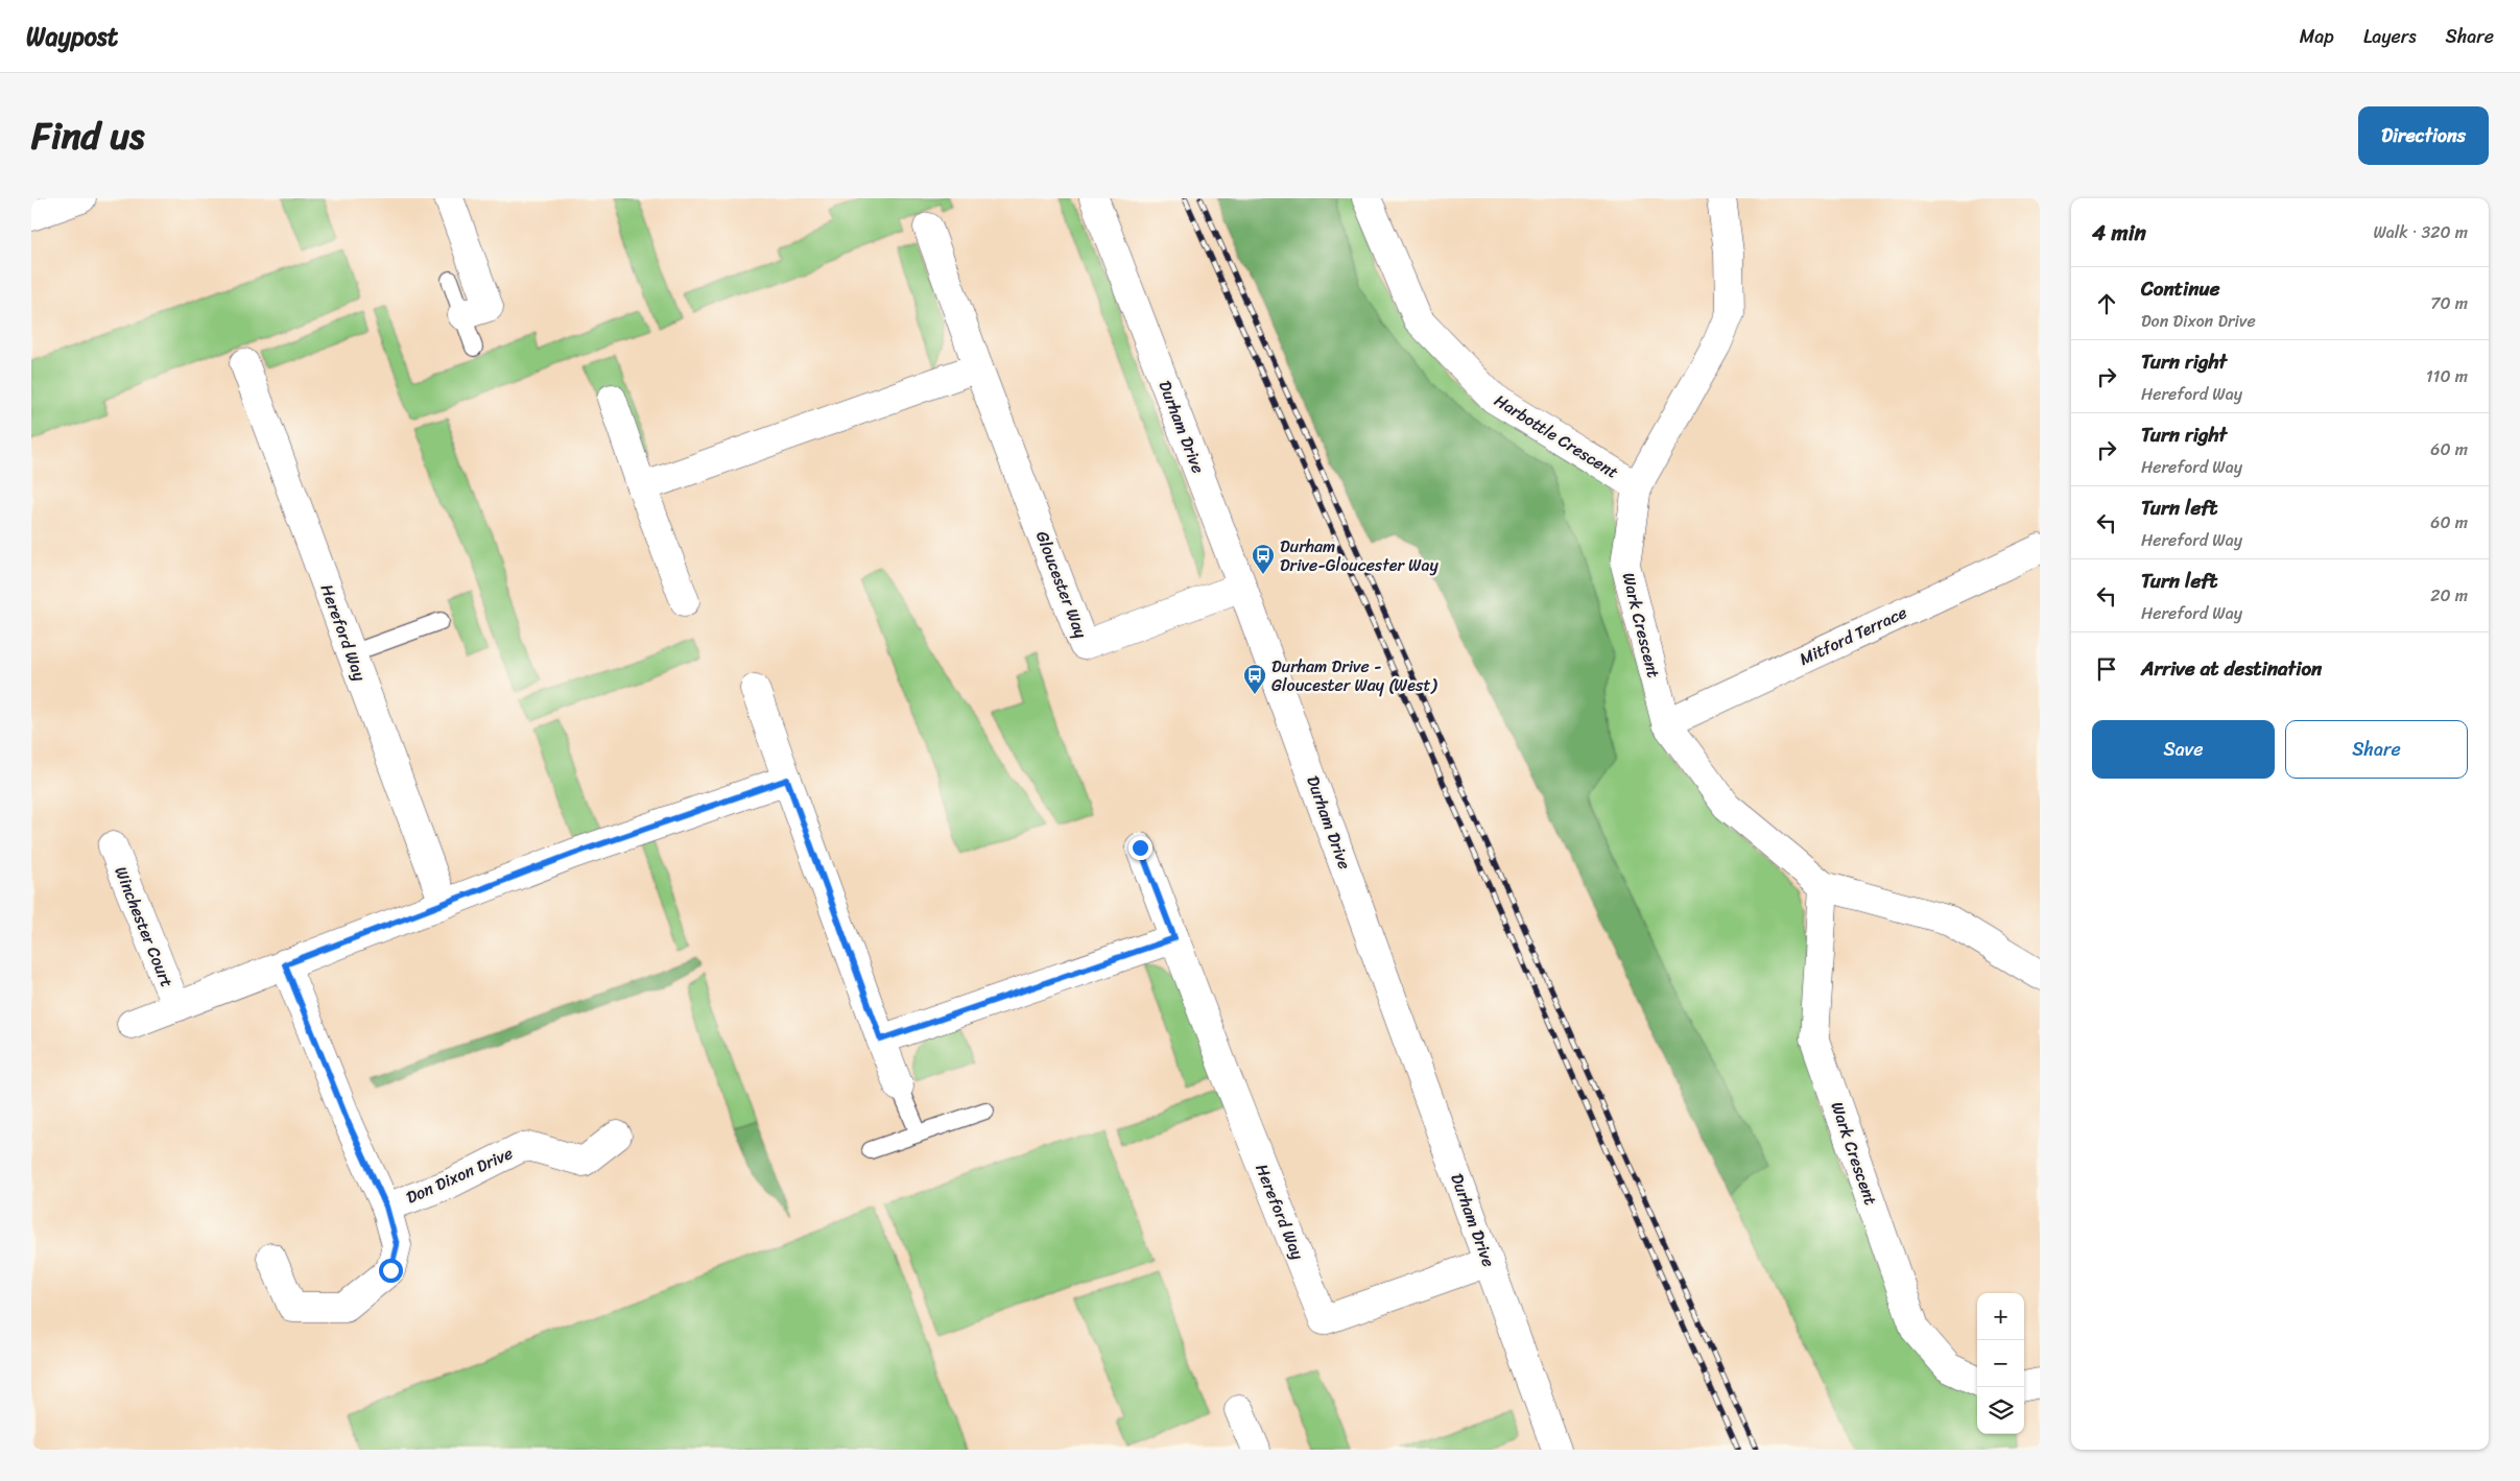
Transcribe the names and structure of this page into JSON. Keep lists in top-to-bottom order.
{
  "streets": {
    "street": [
      "Durham Drive",
      "Harbottle Crescent",
      "Gloucester Way",
      "Wark Crescent",
      "Hereford Way",
      "Mitford Terrace",
      "Winchester Court",
      "Don Dixon Drive"
    ]
  },
  "crossings": [
    ["Durham Drive", "Gloucester Way"],
    ["Durham Drive", "Hereford Way"],
    ["Harbottle Crescent", "Wark Crescent"],
    ["Wark Crescent", "Mitford Terrace"],
    ["Winchester Court", "Don Dixon Drive"]
  ],
  "places": {
    "bus stop": ["Durham Drive-Gloucester Way", "Durham Drive - Gloucester Way (West)"]
  },
  "page": {
    "header": "Waypost",
    "nav": ["Map", "Layers", "Share"],
    "title": "Find us",
    "buttons": [
      "Directions",
      ["Save", "Share"]
    ],
    "heading": ["4 min", "Walk · 320 m"],
    "list": [
      ["Continue", "Don Dixon Drive", "70 m"],
      ["Turn right", "Hereford Way", "110 m"],
      ["Turn right", "Hereford Way", "60 m"],
      ["Turn left", "Hereford Way", "60 m"],
      ["Turn left", "Hereford Way", "20 m"],
      "Arrive at destination"
    ],
    "map_buttons": ["+", "−"]
  }
}
